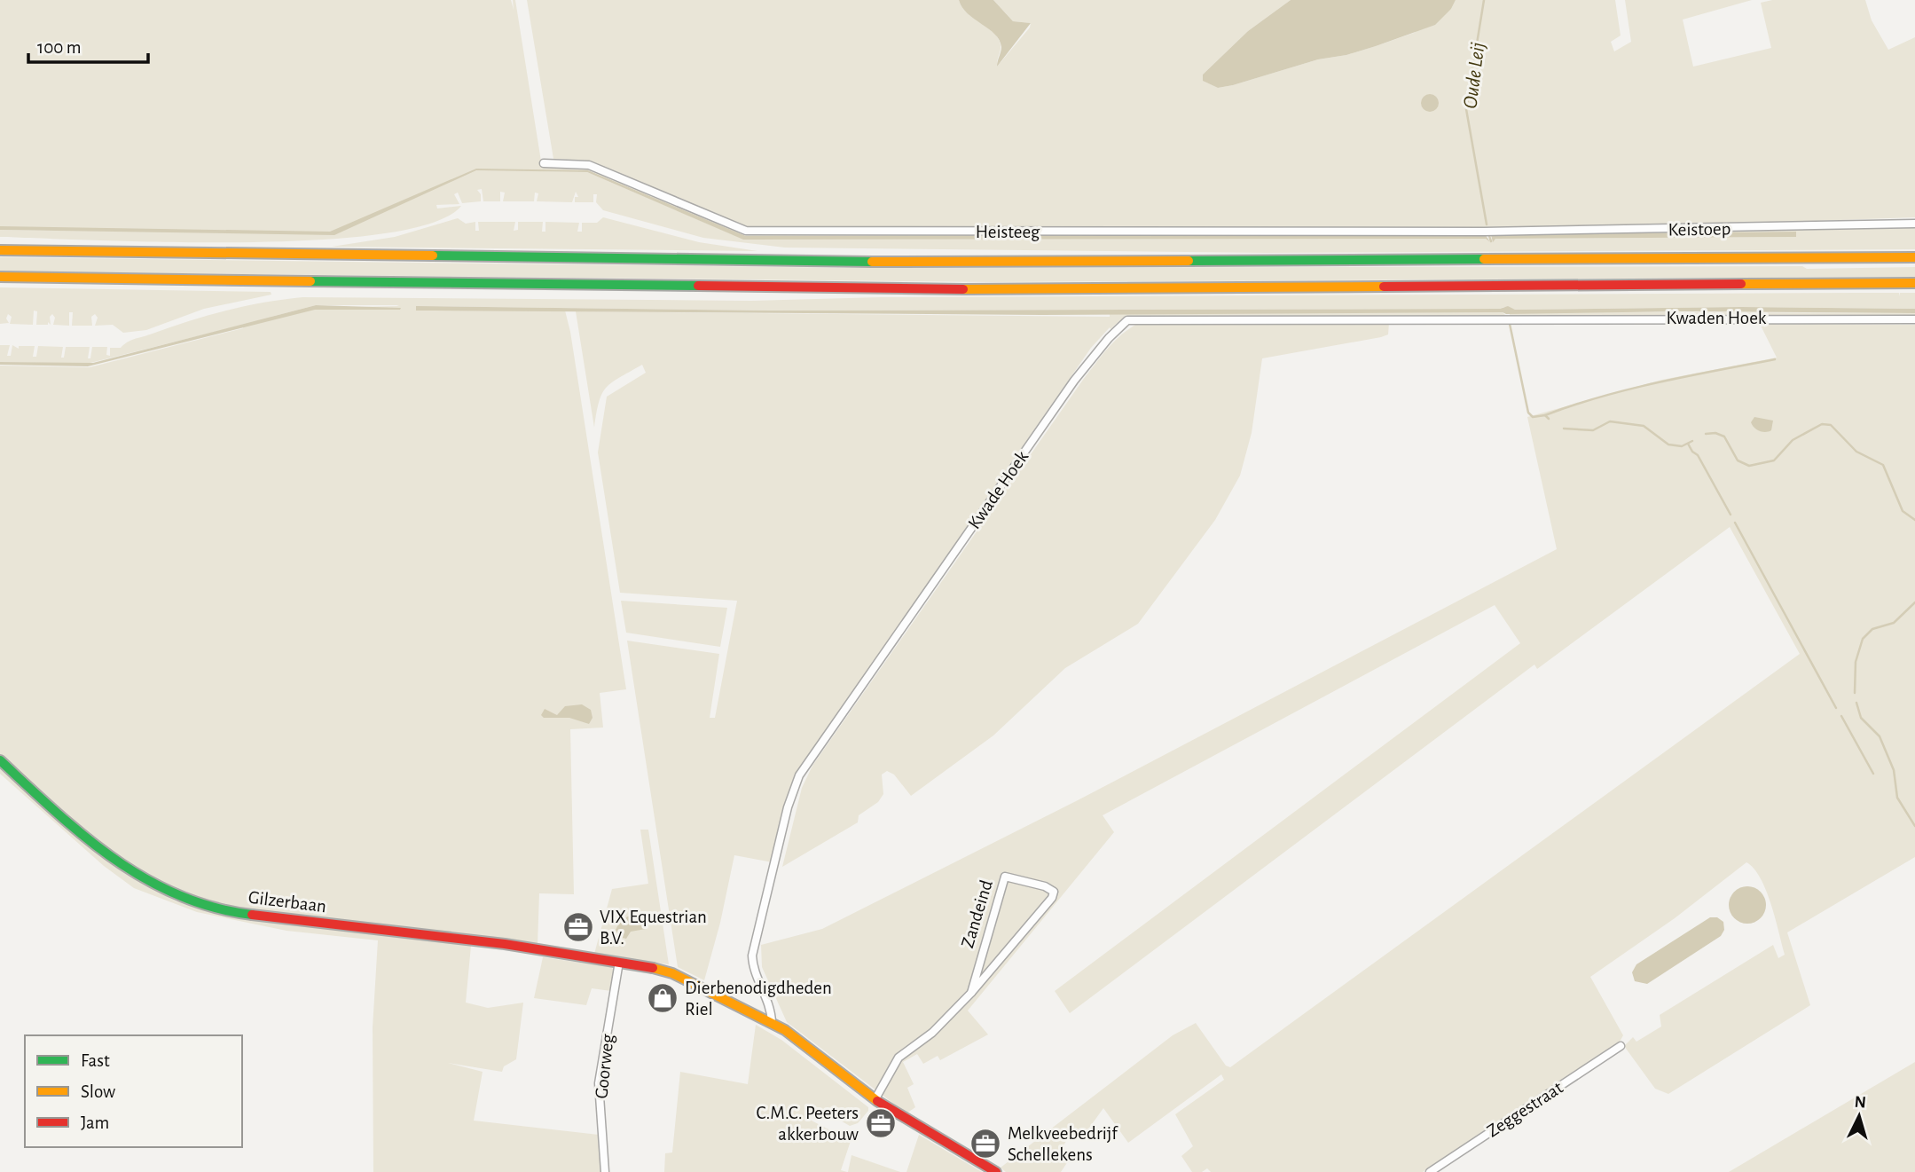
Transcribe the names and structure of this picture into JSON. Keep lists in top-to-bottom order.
{
  "streets": {
    "main road": ["Gilzerbaan"],
    "street": [
      "Keistoep",
      "Heisteeg",
      "Kwaden Hoek",
      "Kwade Hoek",
      "Zandeind",
      "Goorweg",
      "Zeggestraat"
    ]
  },
  "crossings": [
    ["Keistoep", "Heisteeg"],
    ["Kwaden Hoek", "Kwade Hoek"],
    ["Gilzerbaan", "Goorweg"]
  ],
  "water": ["Oude Leij"],
  "places": {
    "office": ["VIX Equestrian B.V.", "C.M.C. Peeters akkerbouw", "Melkveebedrijf Schellekens"],
    "shop": ["Dierbenodigdheden Riel"]
  },
  "legend": ["Fast", "Slow", "Jam"],
  "scale_bar": "100 m",
  "north": "top"
}
